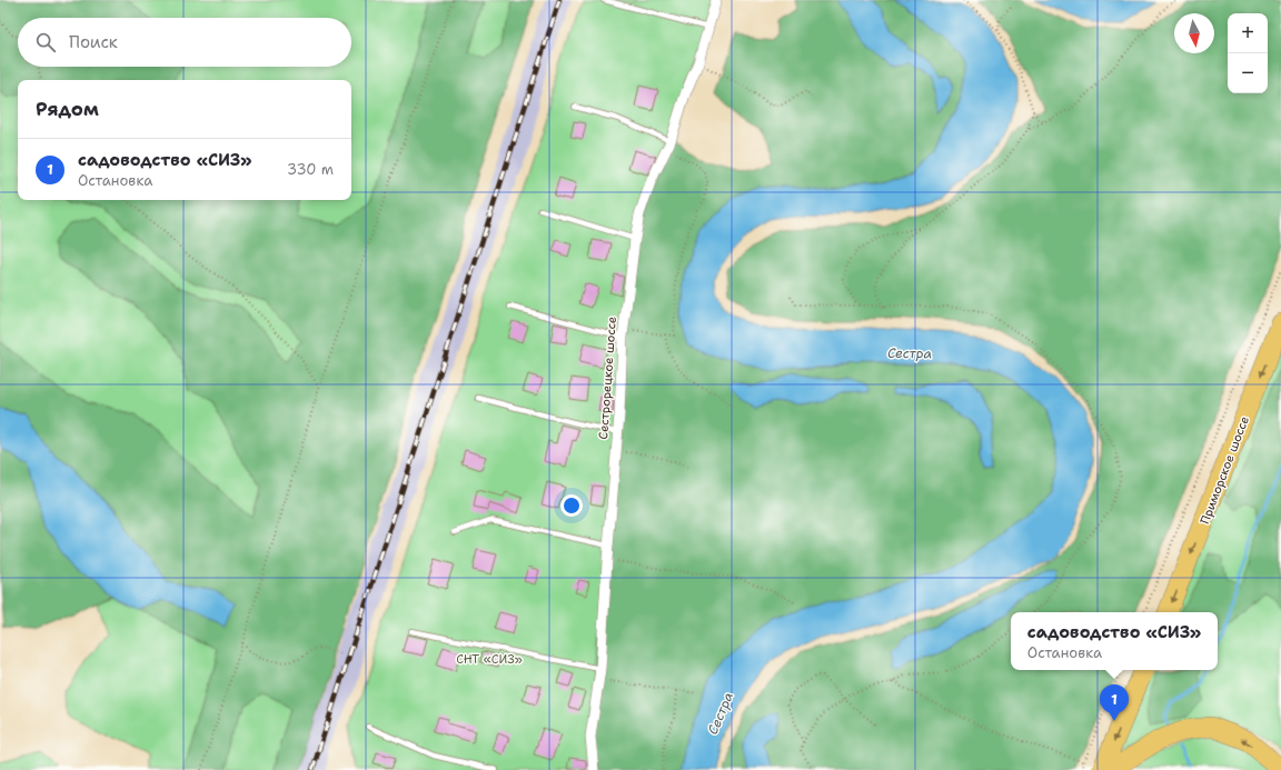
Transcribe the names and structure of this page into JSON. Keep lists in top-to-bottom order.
{
  "streets": {
    "highway": ["Приморское шоссе"],
    "street": ["Сестрорецкое шоссе"]
  },
  "one_way": ["Приморское шоссе"],
  "water": ["Сестра"],
  "parks": ["СНТ «СИЗ»"],
  "north": "bottom",
  "page": {
    "map_buttons": ["+", "−"],
    "search": "Поиск",
    "heading": "Рядом",
    "list": [
      {
        "mark": "1",
        "name": "садоводство «СИЗ»",
        "note": "Остановка",
        "value": "330 m"
      }
    ],
    "popup": ["садоводство «СИЗ»", "Остановка"],
    "pins": "1"
  }
}
